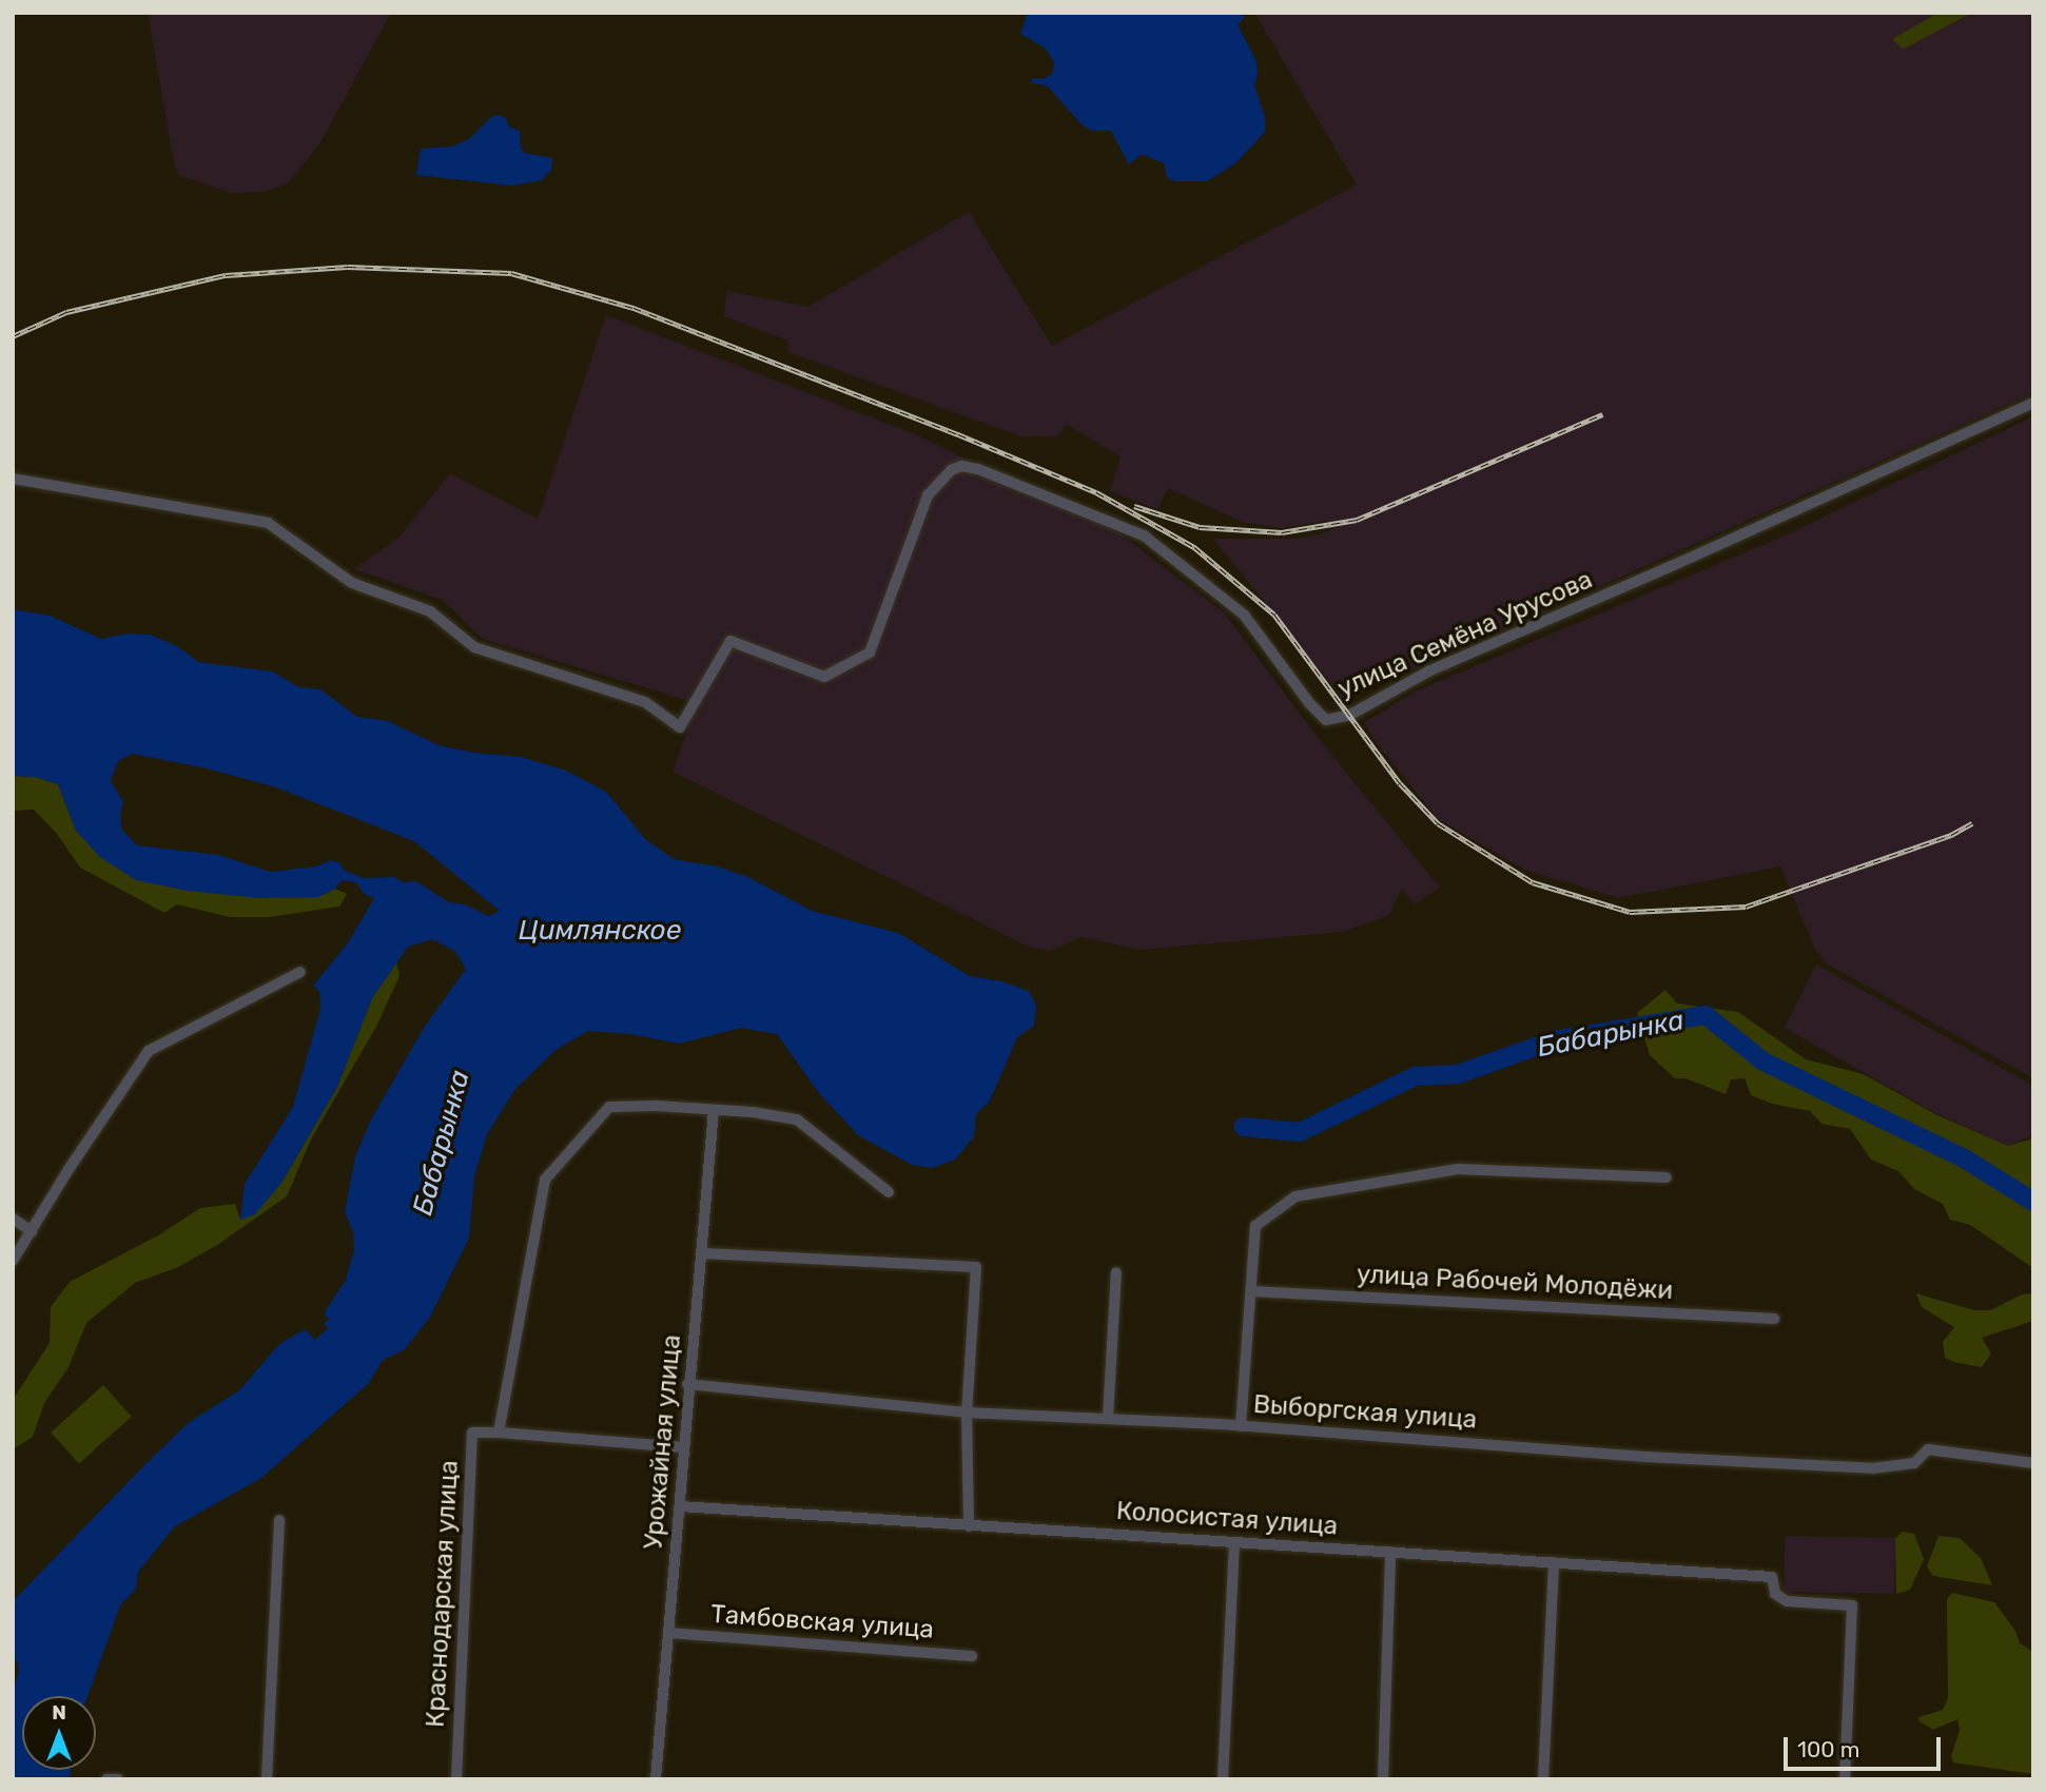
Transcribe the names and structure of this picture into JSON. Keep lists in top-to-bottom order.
{
  "streets": {
    "street": [
      "улица Семёна Урусова",
      "улица Рабочей Молодёжи",
      "Выборгская улица",
      "Урожайная улица",
      "Колосистая улица",
      "Краснодарская улица",
      "Тамбовская улица"
    ]
  },
  "crossings": [
    ["Выборгская улица", "Урожайная улица"],
    ["Урожайная улица", "Колосистая улица"],
    ["Урожайная улица", "Тамбовская улица"]
  ],
  "water": ["Цимлянское", "Бабарынка"],
  "scale_bar": "100 m",
  "north": "top"
}
